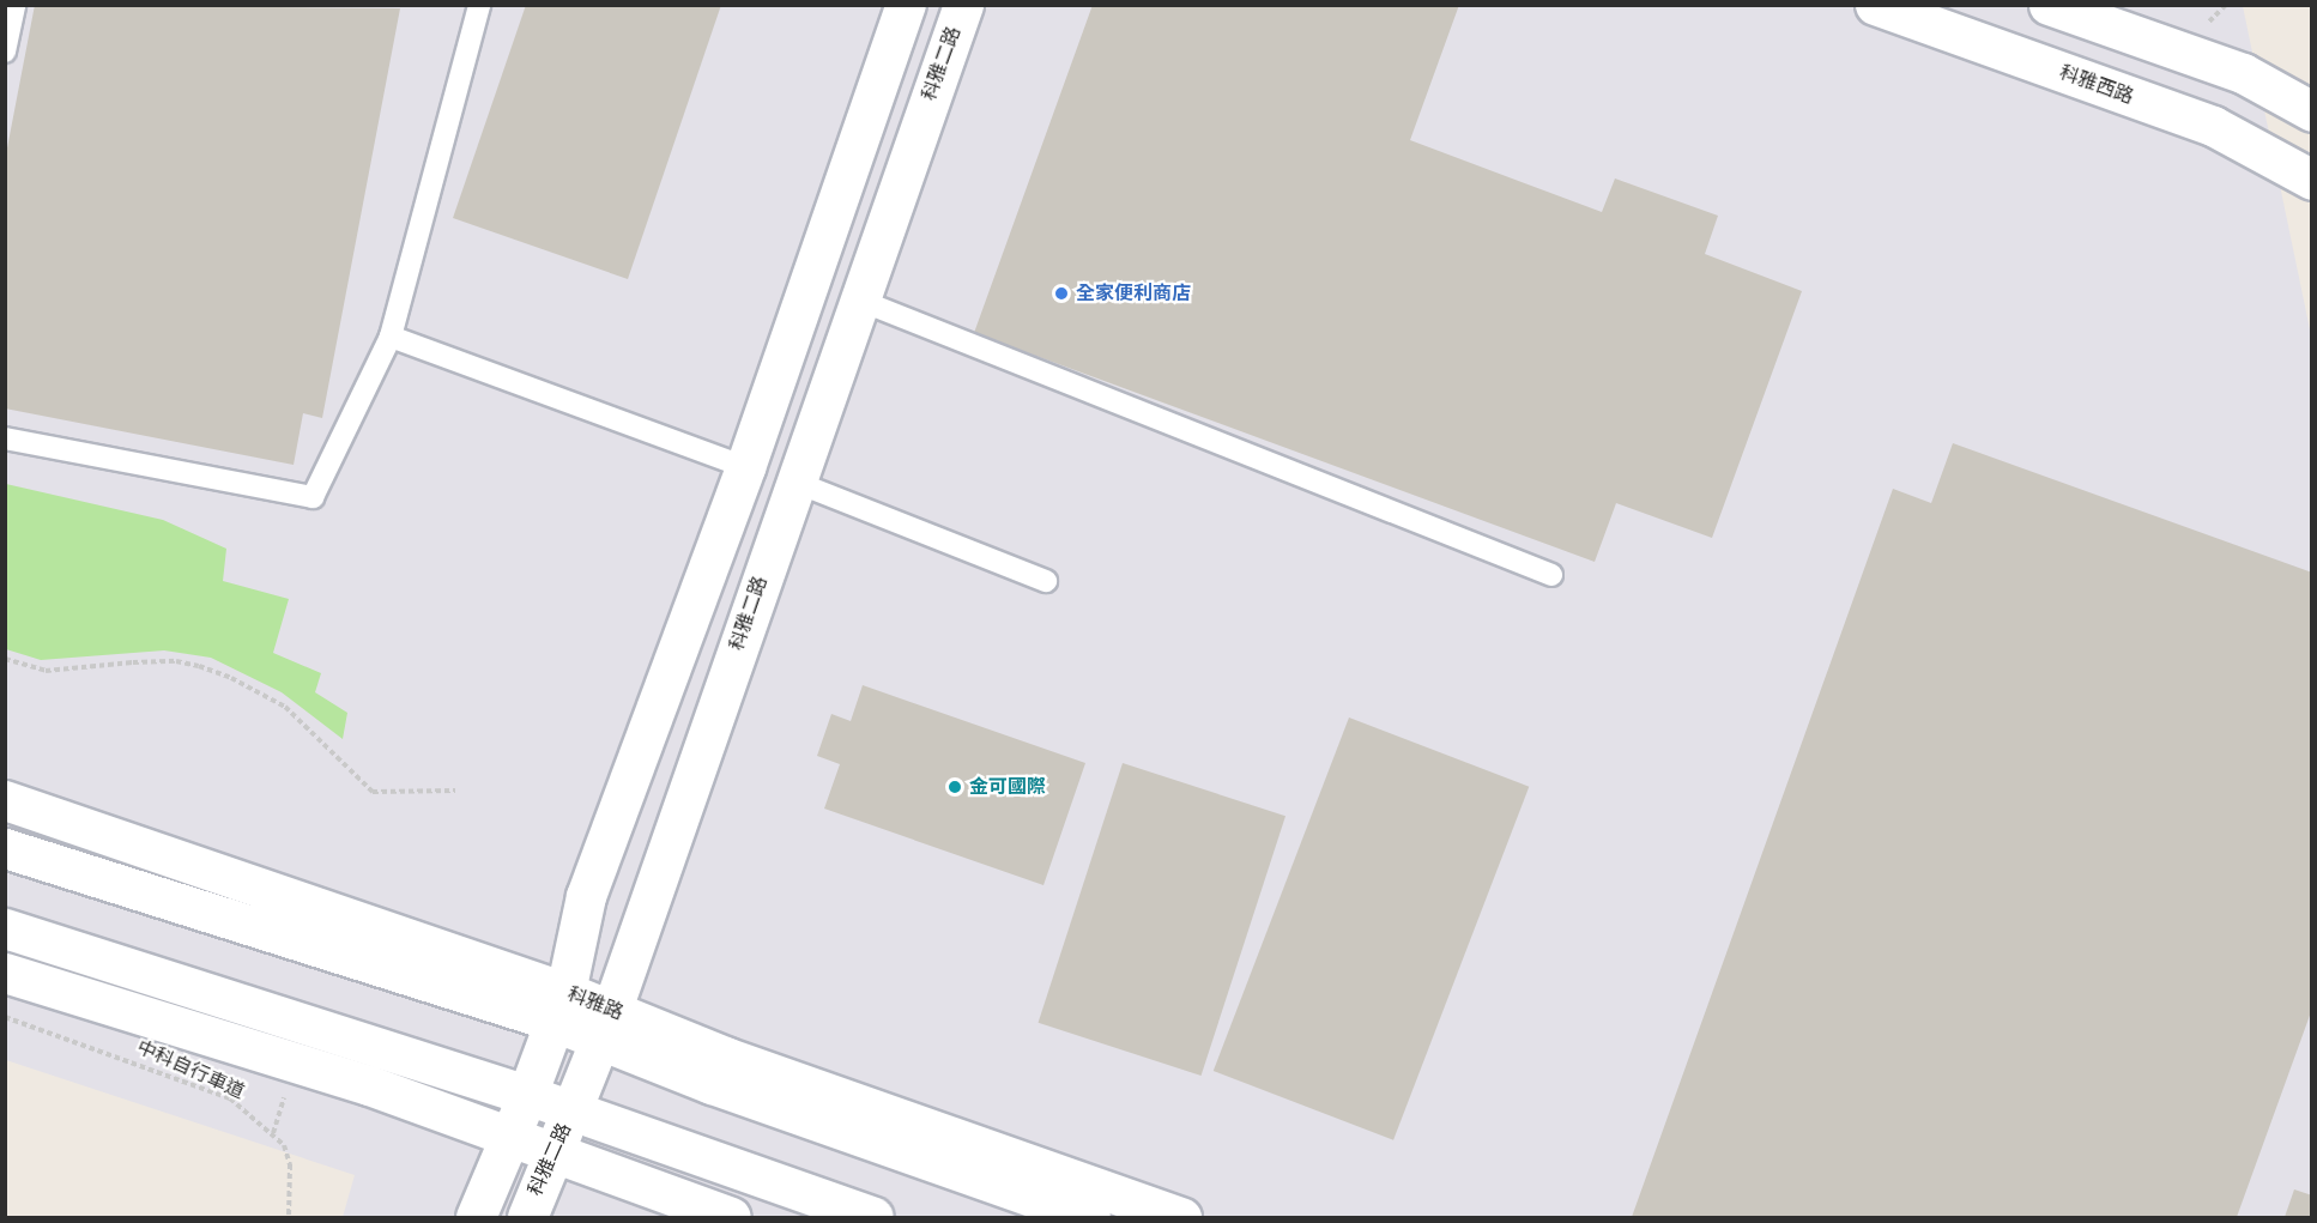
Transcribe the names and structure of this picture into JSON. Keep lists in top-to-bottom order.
{
  "streets": {
    "street": ["科雅二路", "科雅西路", "科雅路"],
    "path": ["中科自行車道"]
  },
  "crossings": [
    ["科雅二路", "科雅路"]
  ],
  "places": ["全家便利商店", "金可國際"]
}
